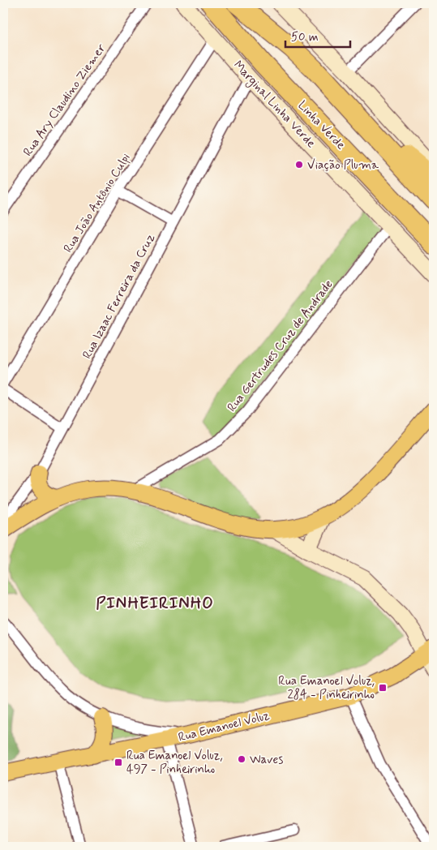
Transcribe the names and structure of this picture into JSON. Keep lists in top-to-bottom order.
{
  "streets": {
    "highway": ["Linha Verde"],
    "main road": ["Marginal Linha Verde", "Rua Emanoel Voluz"],
    "street": [
      "Rua Ary Claudino Ziemer",
      "Rua João Antônio Culpi",
      "Rua Izaac Ferreira da Cruz",
      "Rua Gertrudes Cruz de Andrade"
    ]
  },
  "crossings": [
    ["Marginal Linha Verde", "Rua João Antônio Culpi"],
    ["Marginal Linha Verde", "Rua Izaac Ferreira da Cruz"],
    ["Marginal Linha Verde", "Rua Gertrudes Cruz de Andrade"]
  ],
  "districts": ["PINHEIRINHO"],
  "places": {
    "other": ["Viação Pluma", "Waves"],
    "transit": ["Rua Emanoel Voluz, 284 - Pinheirinho", "Rua Emanoel Voluz, 497 - Pinheirinho"]
  },
  "scale_bar": "50 m"
}
